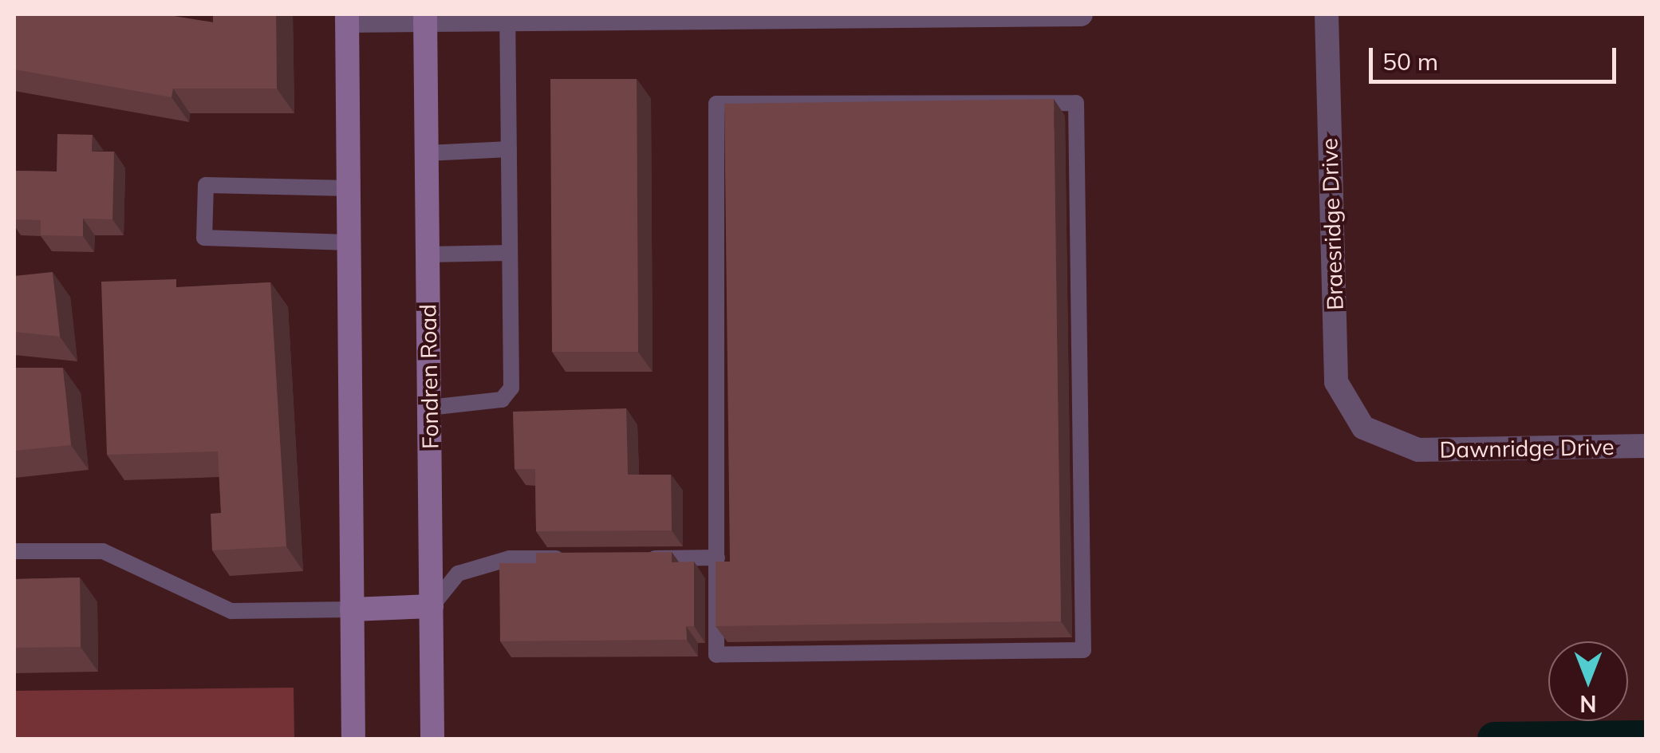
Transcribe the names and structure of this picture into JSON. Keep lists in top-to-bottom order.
{
  "streets": {
    "main road": ["Fondren Road"],
    "street": ["Braesridge Drive", "Dawnridge Drive"]
  },
  "crossings": [
    ["Braesridge Drive", "Dawnridge Drive"]
  ],
  "scale_bar": "50 m",
  "north": "bottom"
}
